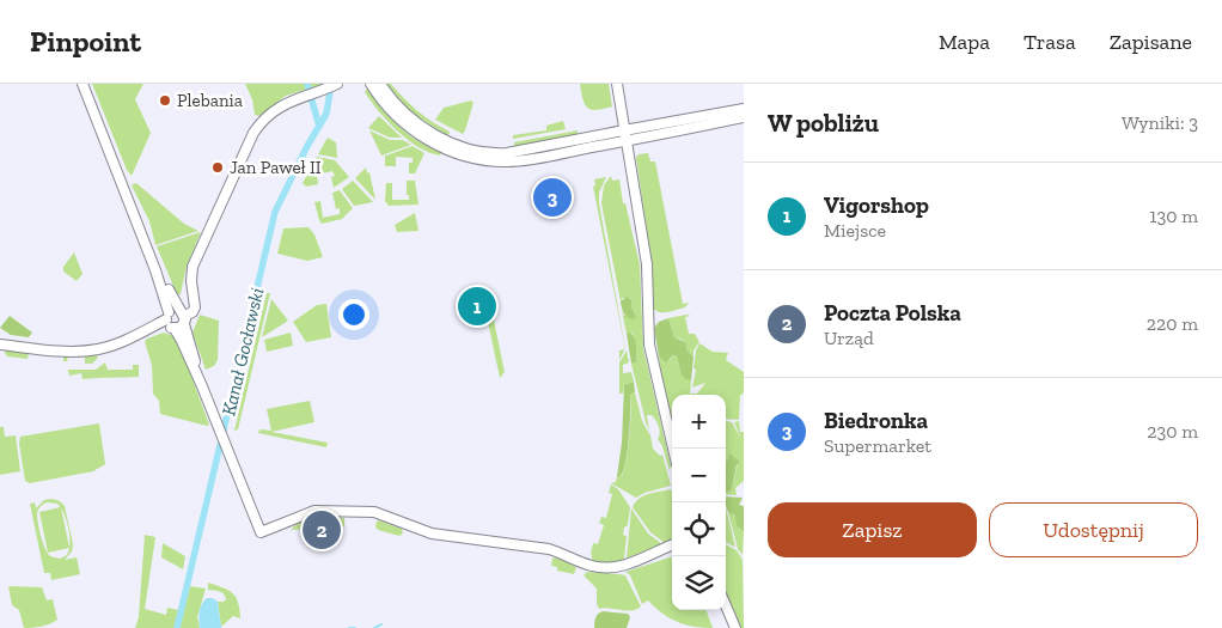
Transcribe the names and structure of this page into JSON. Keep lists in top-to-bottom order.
{
  "water": ["Kanał Gocławski"],
  "places": ["Plebania", "Jan Paweł II"],
  "page": {
    "header": "Pinpoint",
    "nav": ["Mapa", "Trasa", "Zapisane"],
    "heading": ["W pobliżu", "Wyniki: 3"],
    "list": [
      {
        "mark": "1",
        "name": "Vigorshop",
        "note": "Miejsce",
        "value": "130 m"
      },
      {
        "mark": "2",
        "name": "Poczta Polska",
        "note": "Urząd",
        "value": "220 m"
      },
      {
        "mark": "3",
        "name": "Biedronka",
        "note": "Supermarket",
        "value": "230 m"
      }
    ],
    "pins": ["3", "1", "2"],
    "map_buttons": ["+", "−"],
    "buttons": ["Zapisz", "Udostępnij"]
  }
}
